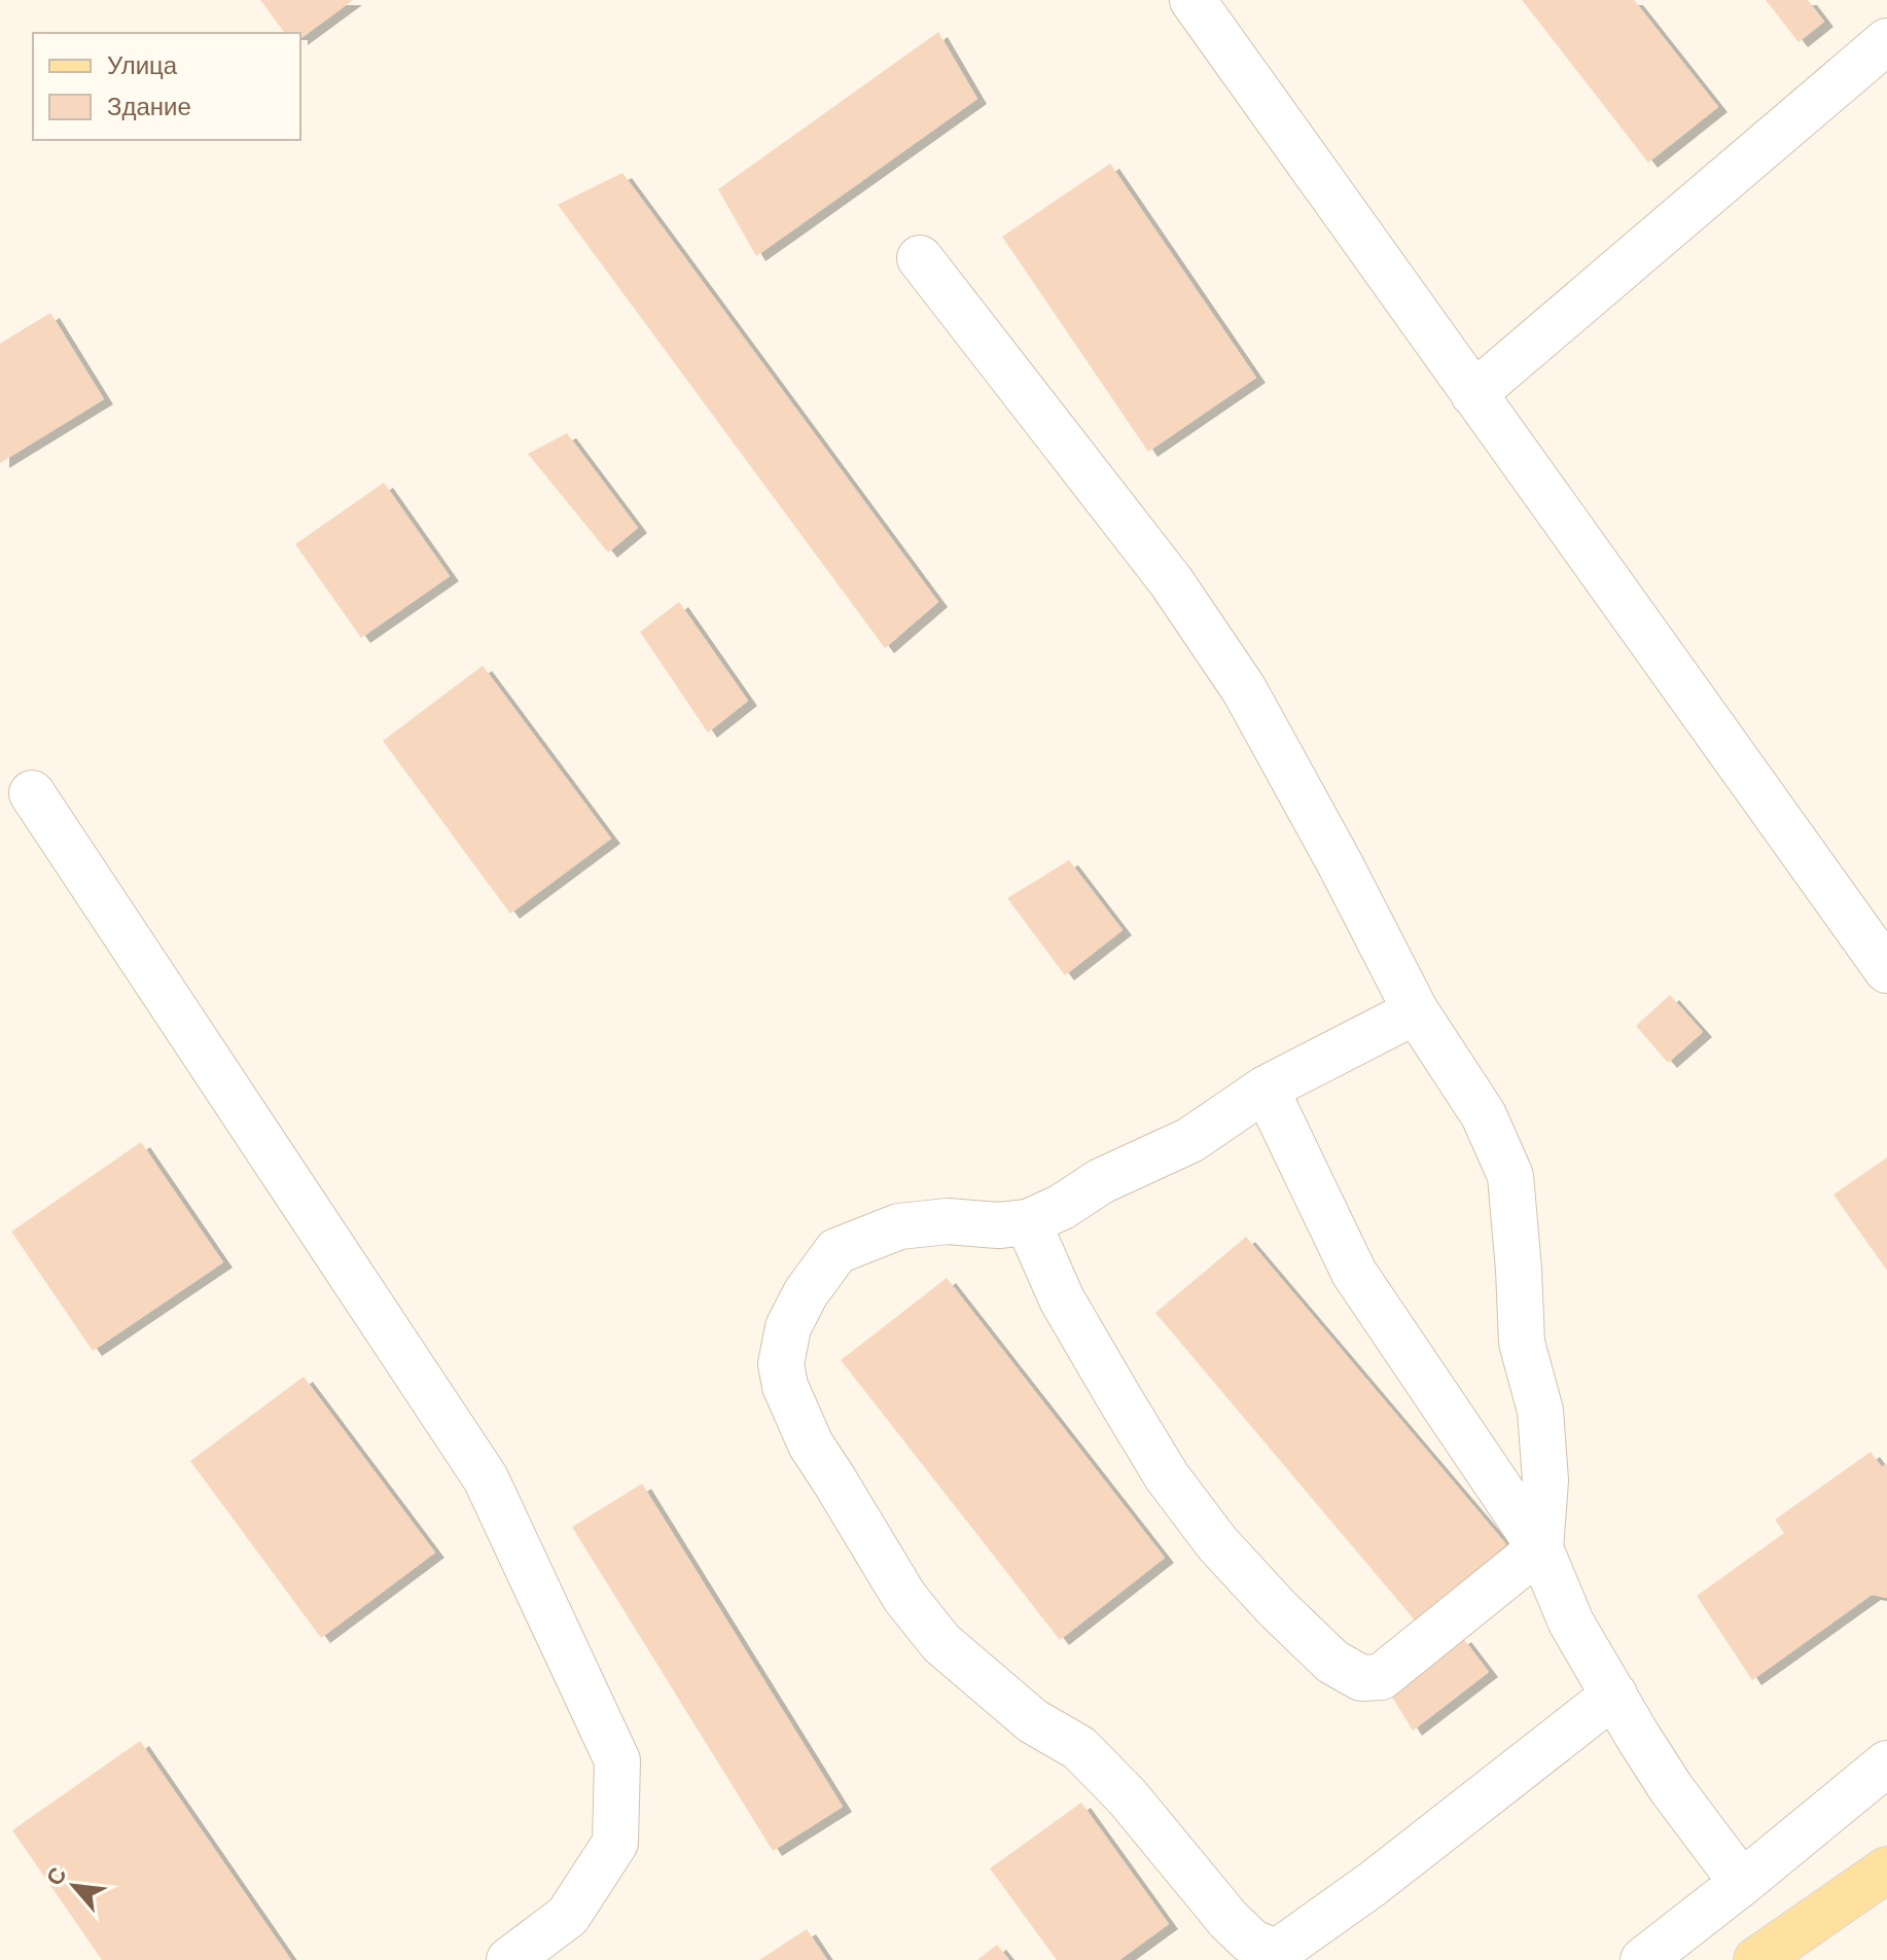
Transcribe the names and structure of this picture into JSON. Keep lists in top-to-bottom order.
{
  "legend": ["Улица", "Здание"],
  "north": "top left"
}
